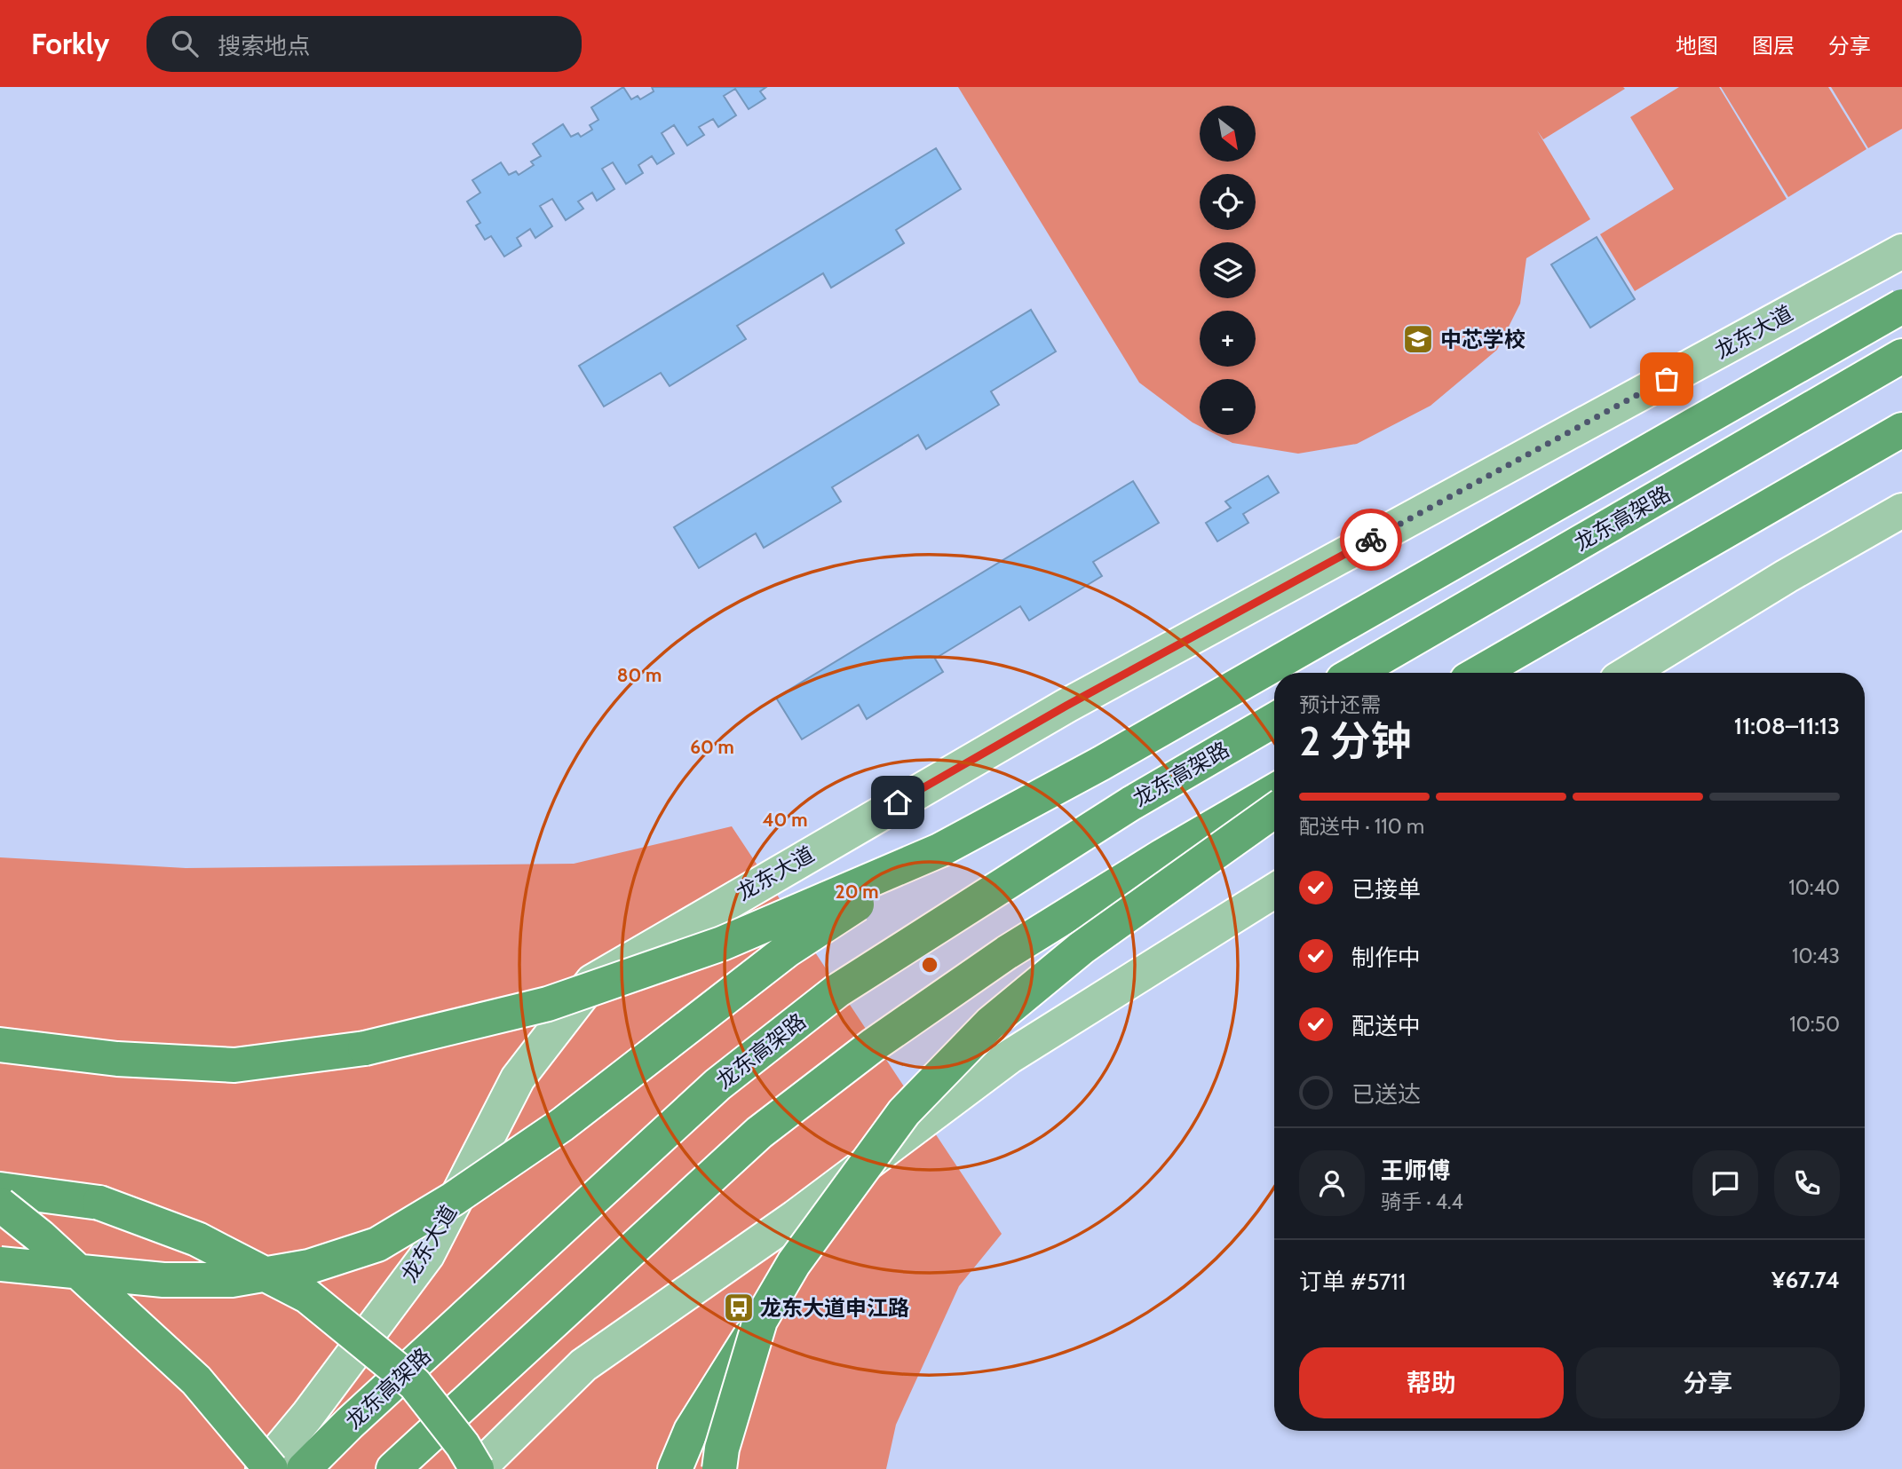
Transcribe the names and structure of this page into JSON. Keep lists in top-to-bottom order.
{
  "streets": {
    "highway": ["龙东高架路"],
    "main road": ["龙东大道"]
  },
  "places": {
    "school or university": ["中芯学校"],
    "bus stop": ["龙东大道申江路"]
  },
  "north": "bottom right",
  "page": {
    "header": "Forkly",
    "search": "搜索地点",
    "nav": ["地图", "图层", "分享"],
    "map_buttons": ["+", "−"],
    "heading": ["2 分钟", "预计还需", "11:08–11:13"],
    "panel": [
      "王师傅",
      "骑手 · 4.4",
      "订单 #5711",
      "¥67.74"
    ],
    "bar": "配送中 · 110 m",
    "list": [
      ["已接单", "10:40"],
      ["制作中", "10:43"],
      ["配送中", "10:50"],
      "已送达"
    ],
    "buttons": ["帮助", "分享"]
  },
  "rings": [
    "80 m",
    "60 m",
    "40 m",
    "20 m"
  ]
}
